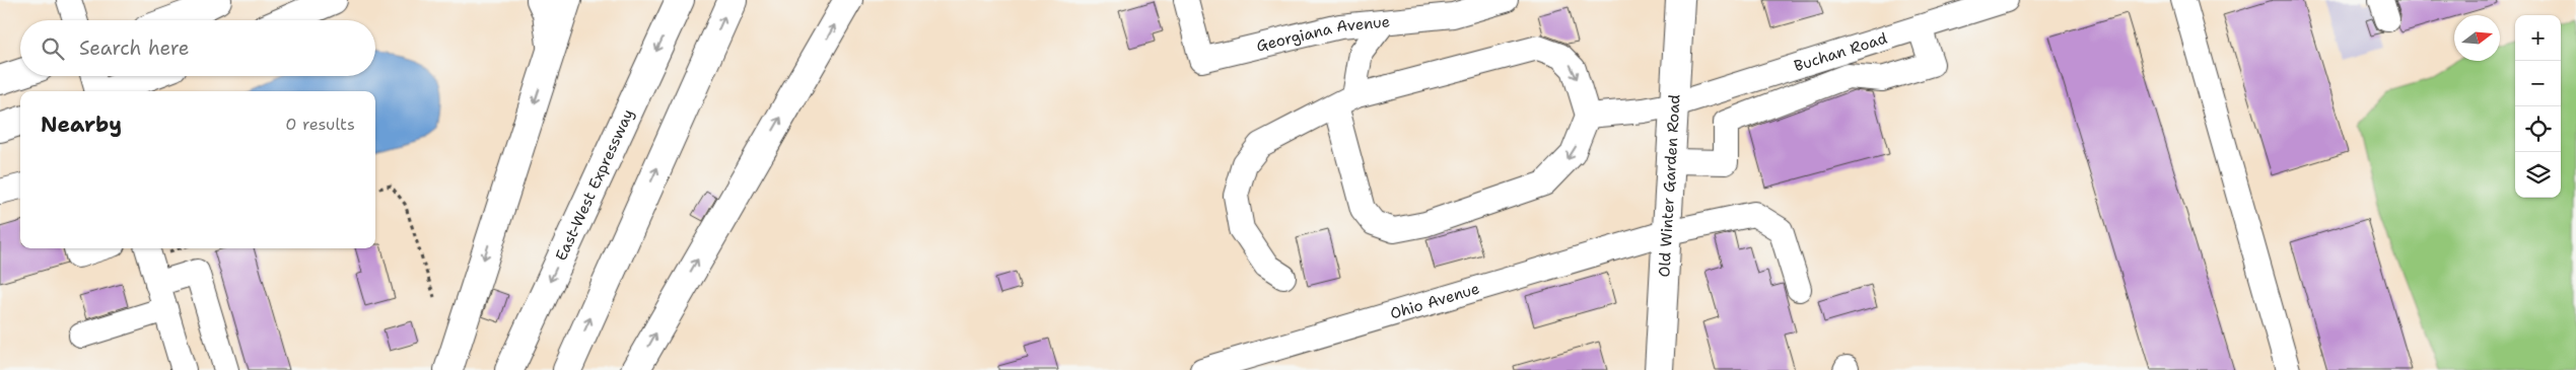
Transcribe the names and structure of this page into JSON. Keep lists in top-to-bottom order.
{
  "streets": {
    "main road": ["East-West Expressway", "Old Winter Garden Road"],
    "street": ["Georgiana Avenue", "Buchan Road", "Ohio Avenue"]
  },
  "crossings": [
    ["Buchan Road", "Old Winter Garden Road"],
    ["Old Winter Garden Road", "Ohio Avenue"]
  ],
  "north": "right",
  "page": {
    "map_buttons": ["+", "−"],
    "search": "Search here",
    "heading": ["Nearby", "0 results"]
  }
}
